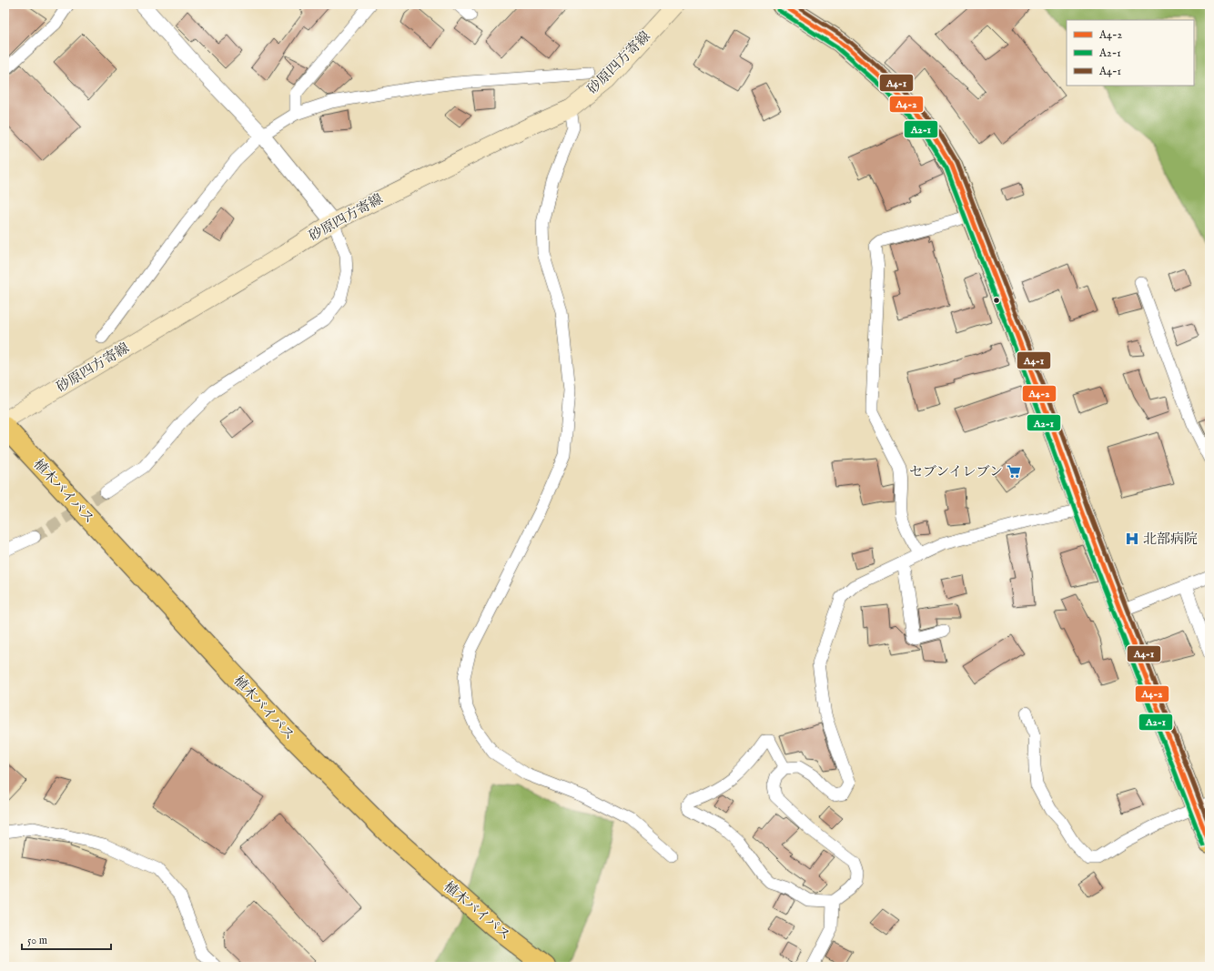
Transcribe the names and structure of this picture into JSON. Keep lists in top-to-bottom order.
{
  "streets": {
    "highway": ["植木バイパス"],
    "main road": ["砂原四方寄線"]
  },
  "places": {
    "supermarket": ["セブンイレブン"],
    "hospital": ["北部病院"]
  },
  "lines": ["transit line A4-2", "transit line A4-1", "transit line A2-1"],
  "legend": ["A4-2", "A2-1", "A4-1"],
  "scale_bar": "50 m"
}
